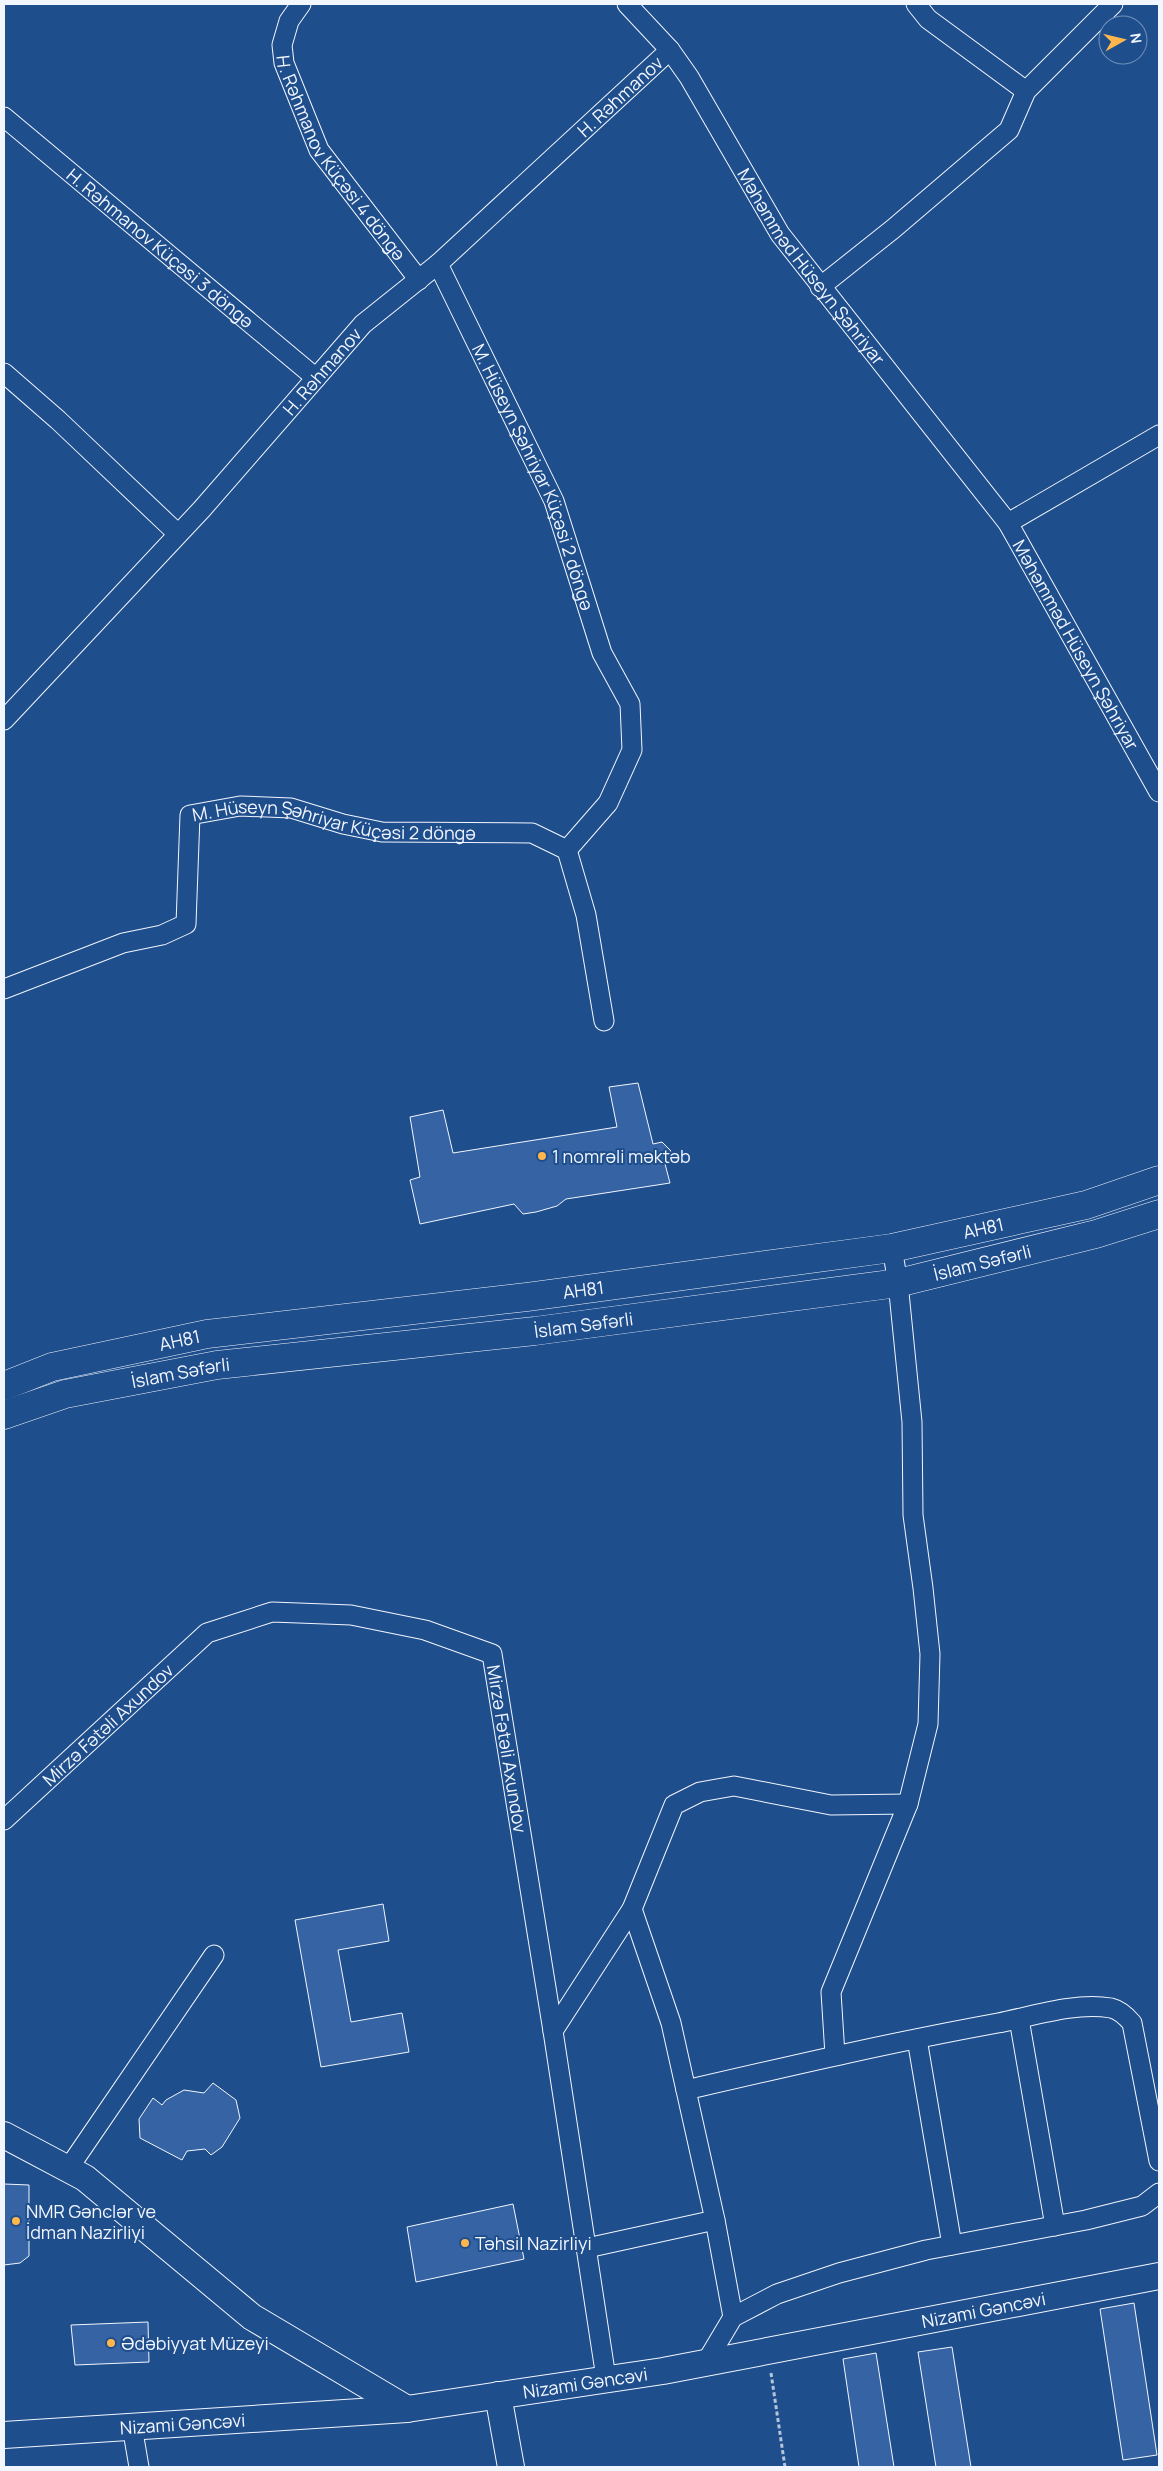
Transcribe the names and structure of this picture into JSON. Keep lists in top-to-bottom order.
{
  "streets": {
    "highway": ["AH81", "İslam Səfərli"],
    "main road": ["Nizami Gəncəvi"],
    "street": [
      "H. Rəhmanov",
      "H. Rəhmanov Küçəsi 4 döngə",
      "H. Rəhmanov Küçəsi 3 döngə",
      "Məhəmməd Hüseyn Şəhriyar",
      "M. Hüseyn Şəhriyar Küçəsi 2 döngə",
      "Mirzə Fətəli Axundov"
    ]
  },
  "crossings": [
    ["H. Rəhmanov", "H. Rəhmanov Küçəsi 4 döngə"],
    ["H. Rəhmanov", "H. Rəhmanov Küçəsi 3 döngə"],
    ["H. Rəhmanov", "Məhəmməd Hüseyn Şəhriyar"],
    ["H. Rəhmanov", "M. Hüseyn Şəhriyar Küçəsi 2 döngə"],
    ["Mirzə Fətəli Axundov", "Nizami Gəncəvi"]
  ],
  "places": [
    "1 nomrəli məktəb",
    "NMR Gənclər ve İdman Nazirliyi",
    "Təhsil Nazirliyi",
    "Ədəbiyyat Müzeyi"
  ],
  "north": "right"
}
